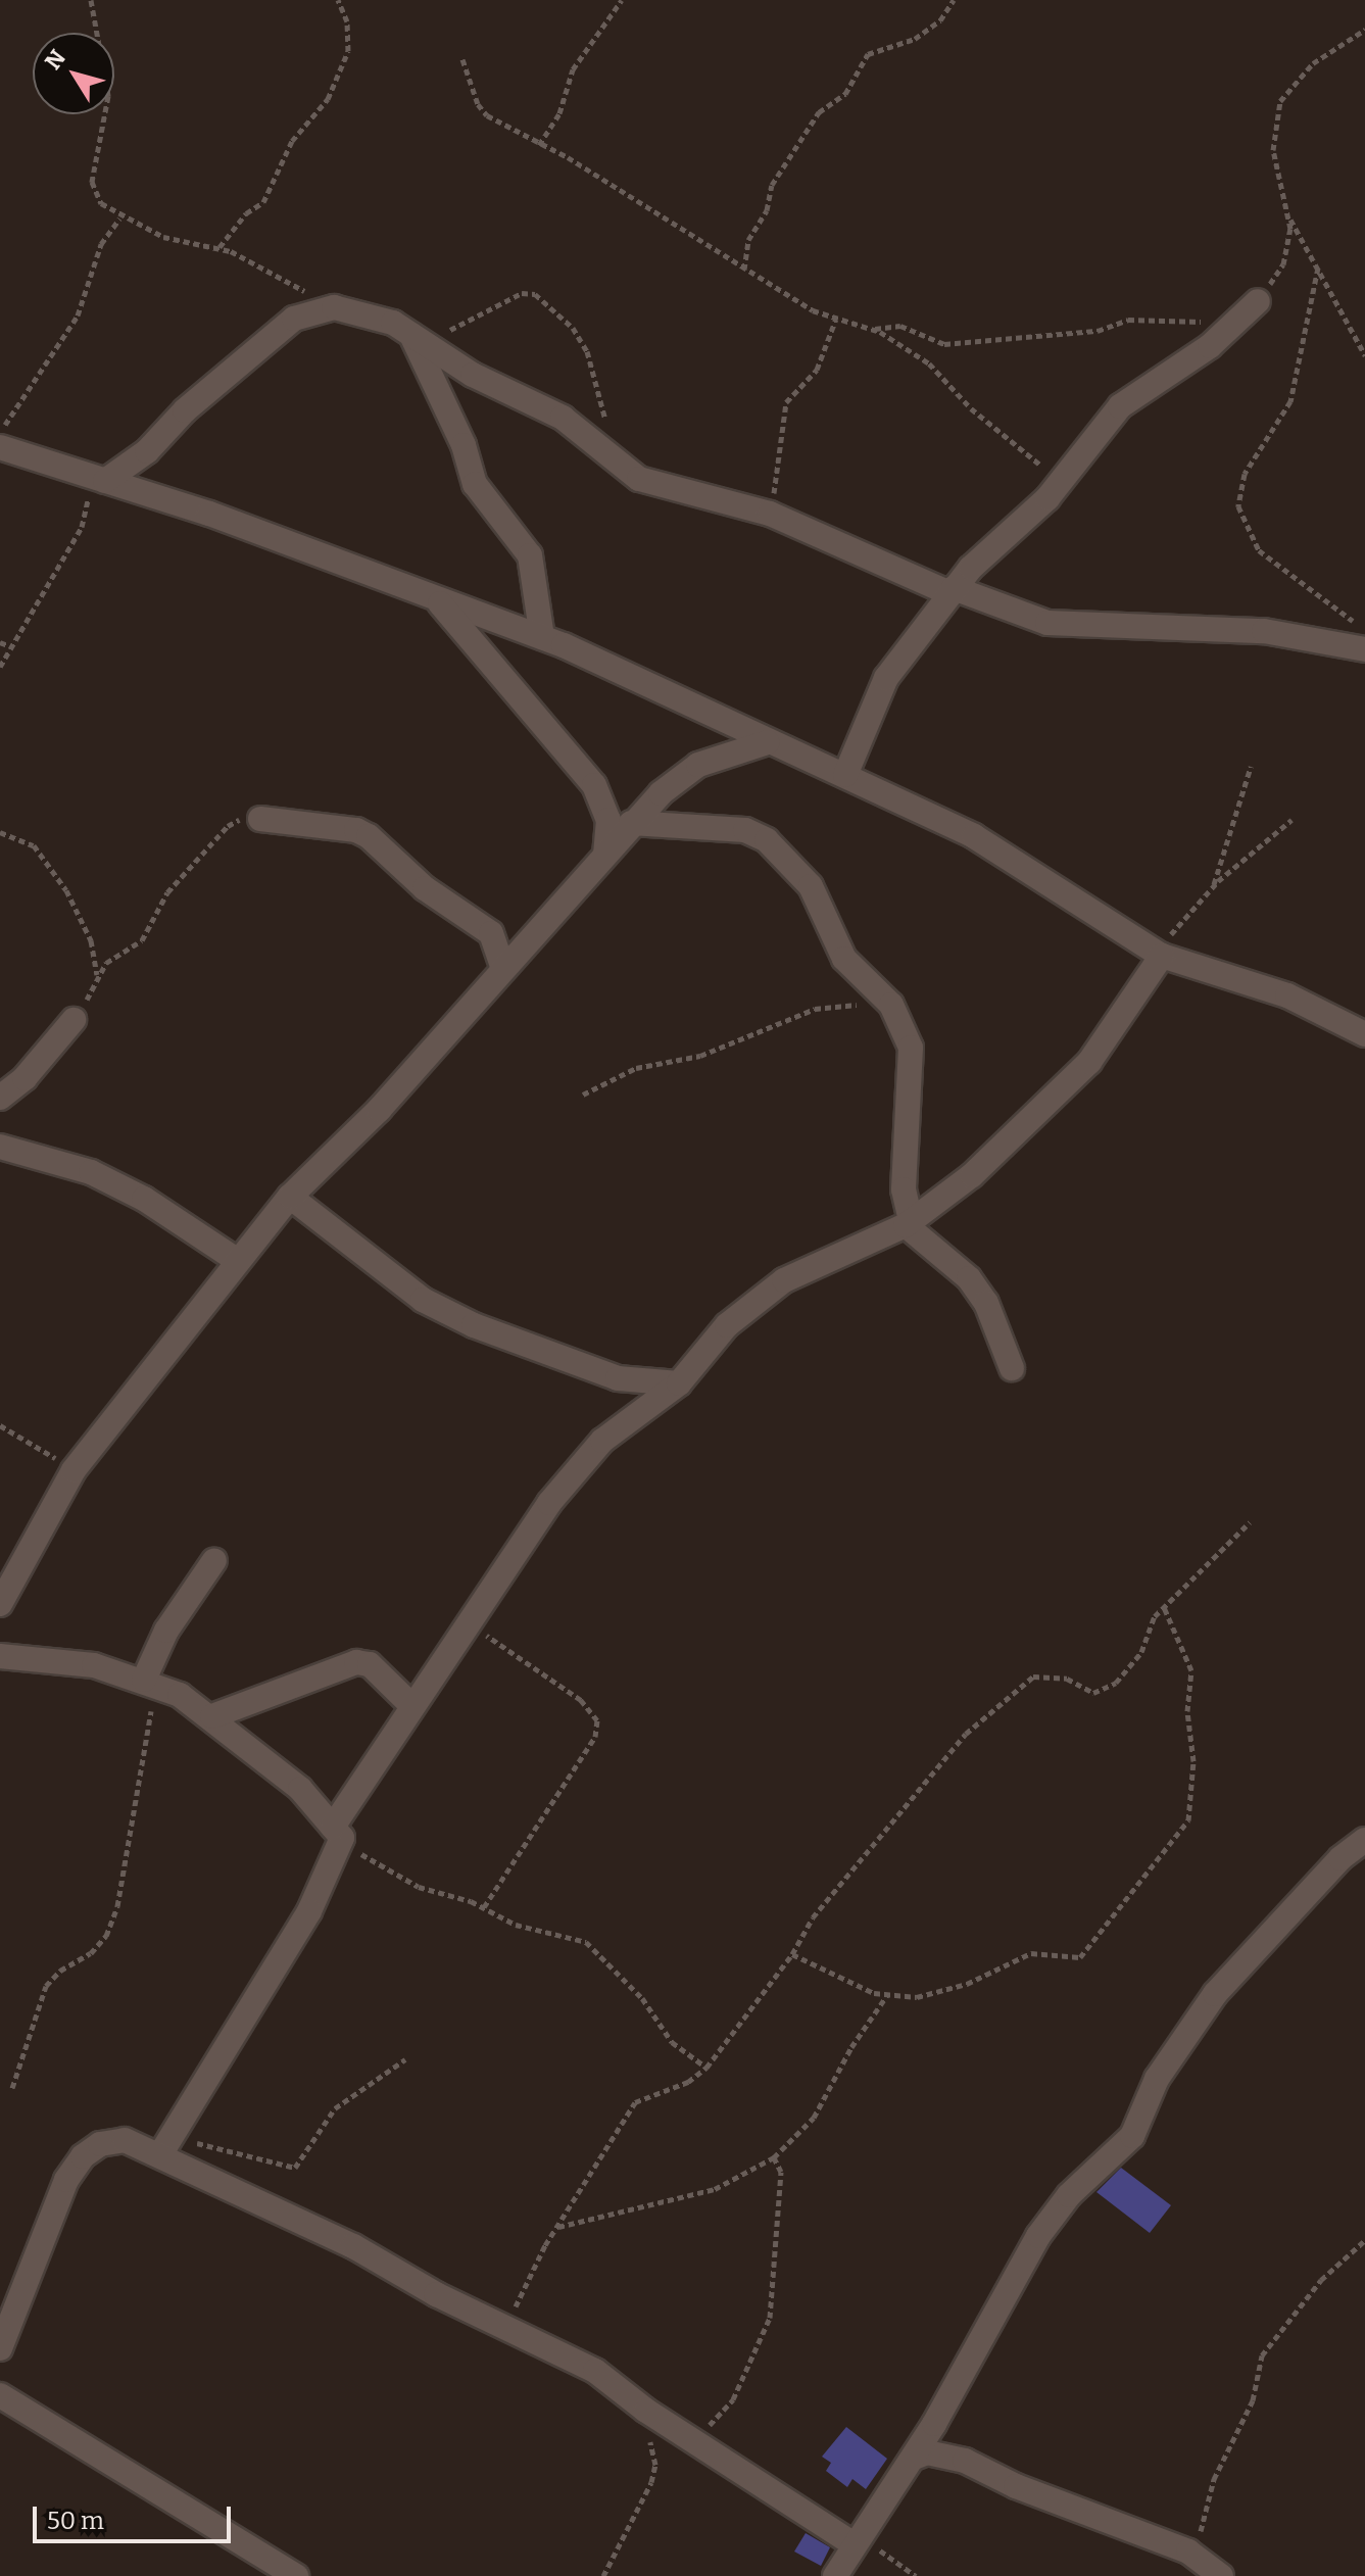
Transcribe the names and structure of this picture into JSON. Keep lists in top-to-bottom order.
{
  "scale_bar": "50 m",
  "north": "top left"
}
